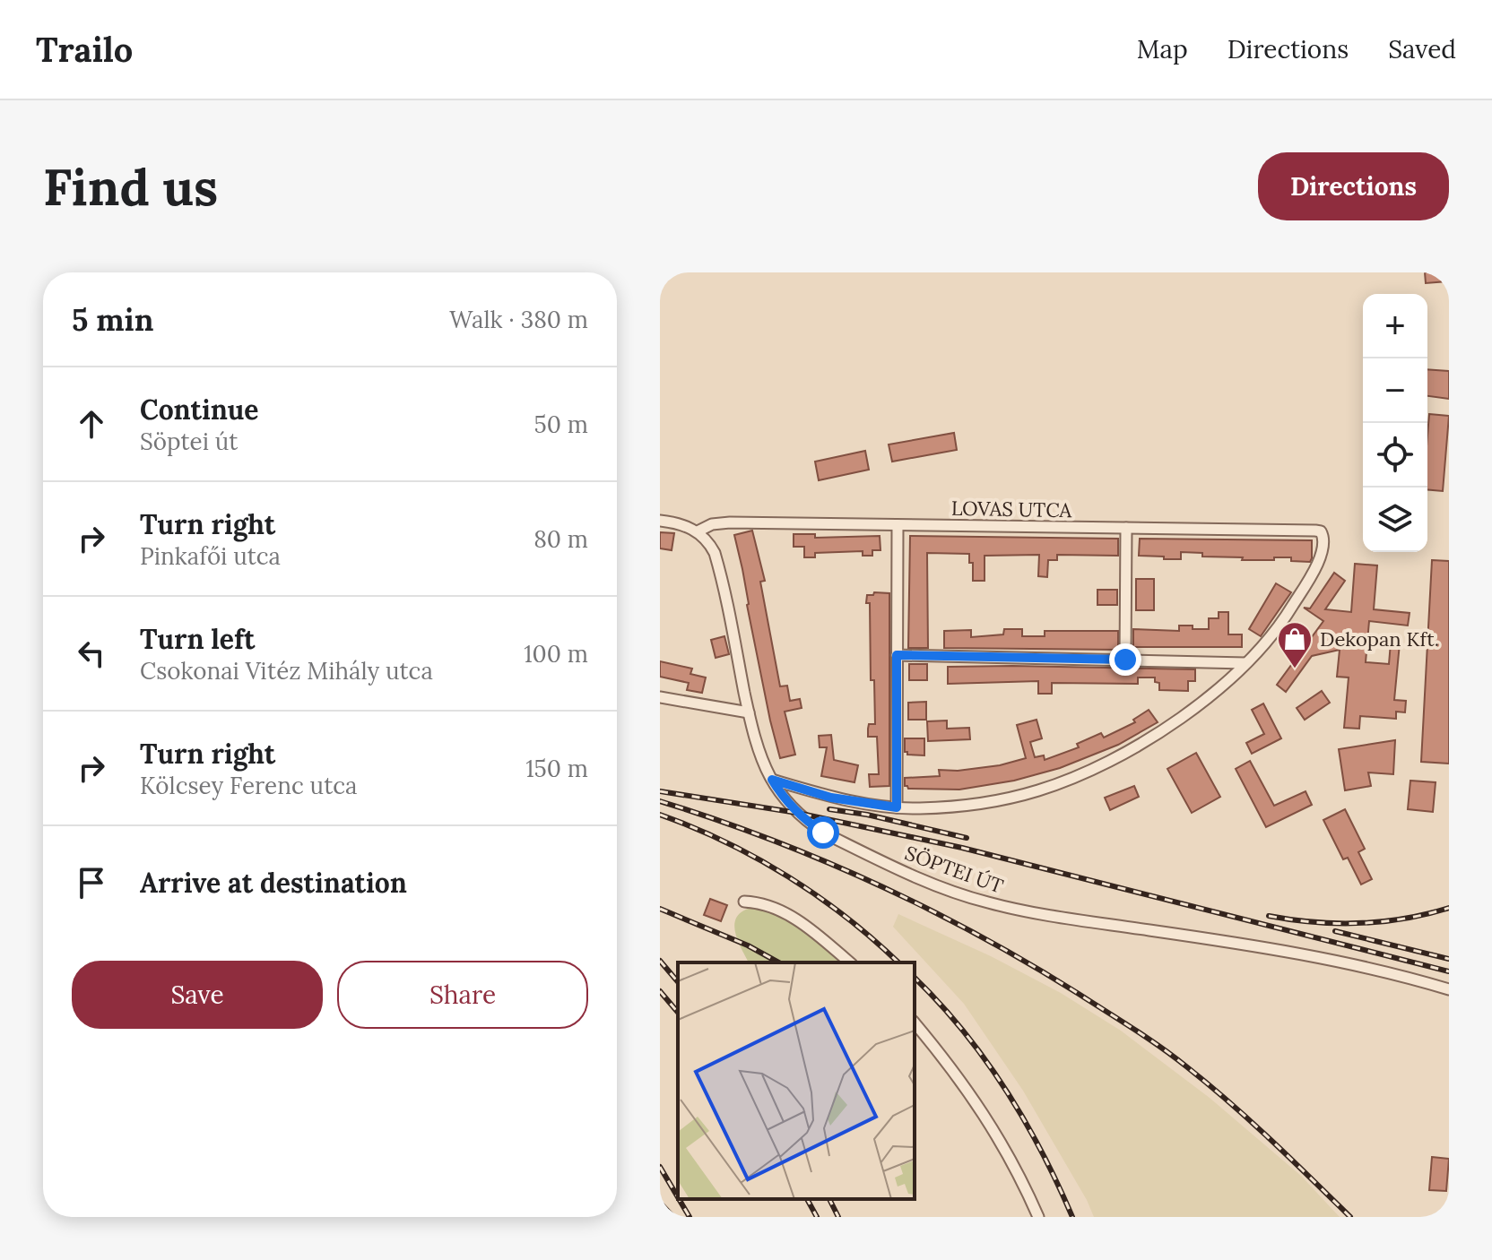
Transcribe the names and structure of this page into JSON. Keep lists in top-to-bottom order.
{
  "streets": {
    "street": ["LOVAS UTCA", "SÖPTEI ÚT"]
  },
  "crossings": [
    ["LOVAS UTCA", "SÖPTEI ÚT"]
  ],
  "places": {
    "shop": ["Dekopan Kft."]
  },
  "page": {
    "header": "Trailo",
    "nav": ["Map", "Directions", "Saved"],
    "buttons": [
      "Directions",
      ["Save", "Share"]
    ],
    "title": "Find us",
    "heading": ["5 min", "Walk · 380 m"],
    "map_buttons": ["+", "−"],
    "list": [
      ["Continue", "Söptei út", "50 m"],
      ["Turn right", "Pinkafői utca", "80 m"],
      ["Turn left", "Csokonai Vitéz Mihály utca", "100 m"],
      ["Turn right", "Kölcsey Ferenc utca", "150 m"],
      "Arrive at destination"
    ]
  }
}
